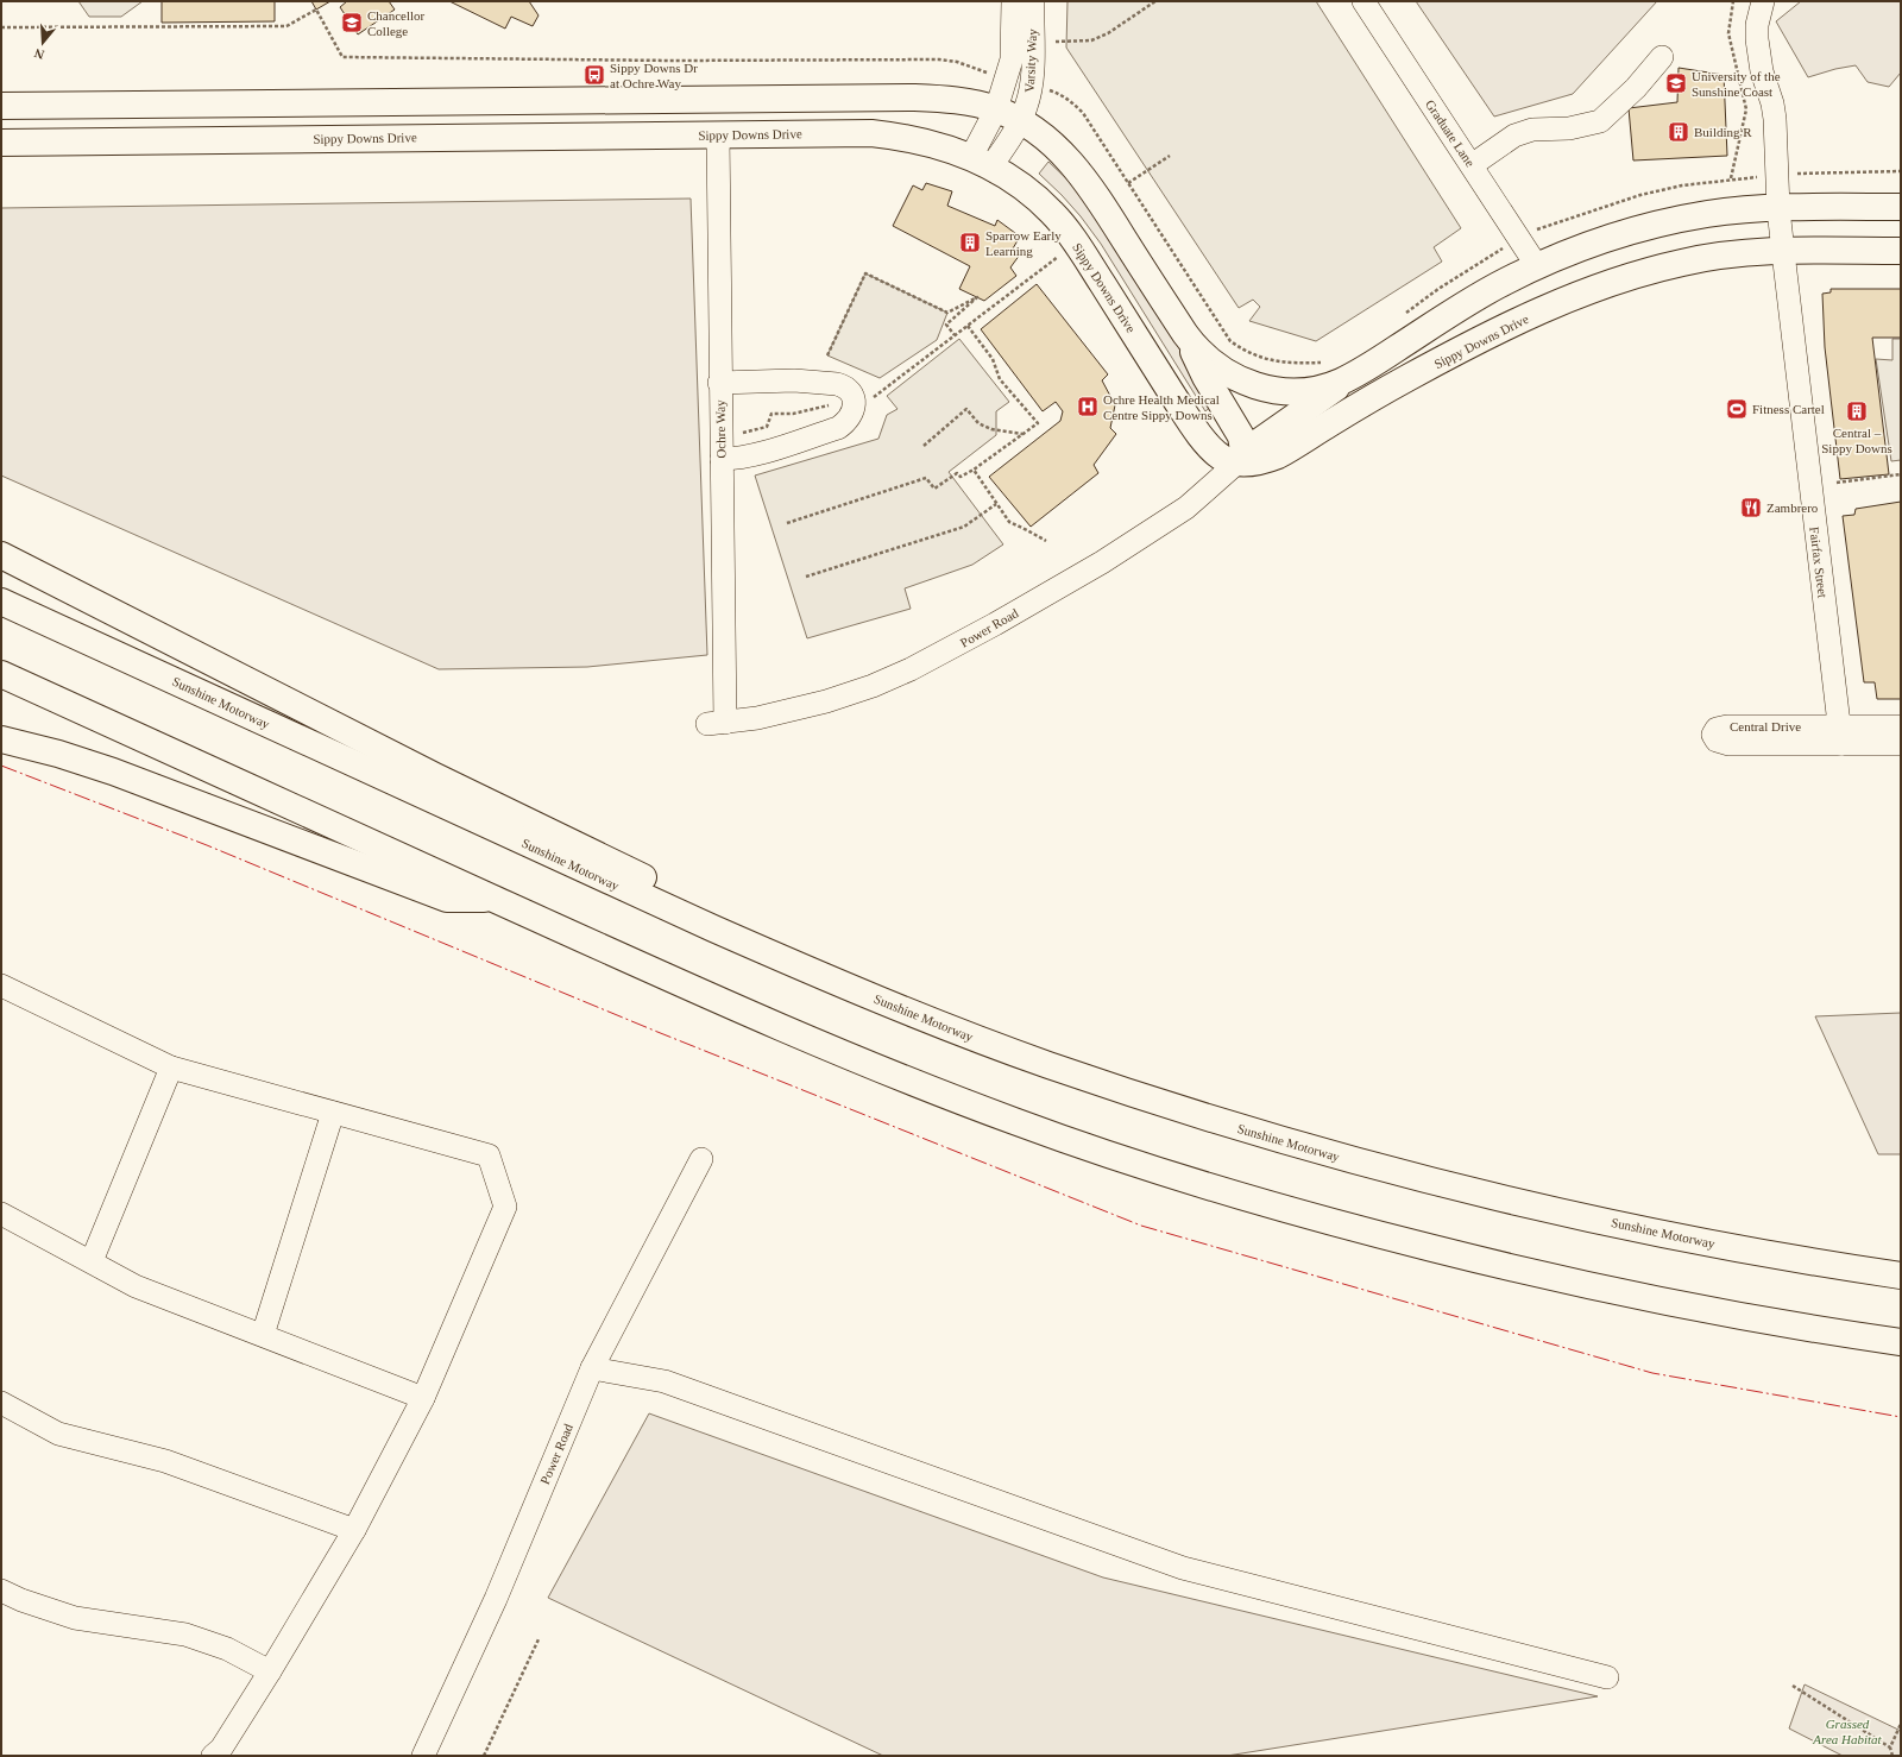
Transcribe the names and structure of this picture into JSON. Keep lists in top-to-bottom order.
{
  "streets": {
    "main road": ["Sippy Downs Drive", "Sunshine Motorway"],
    "street": [
      "Varsity Way",
      "Graduate Lane",
      "Ochre Way",
      "Fairfax Street",
      "Power Road"
    ]
  },
  "crossings": [
    ["Varsity Way", "Sippy Downs Drive"],
    ["Sippy Downs Drive", "Ochre Way"],
    ["Sippy Downs Drive", "Fairfax Street"],
    ["Sippy Downs Drive", "Power Road"],
    ["Ochre Way", "Power Road"]
  ],
  "parks": ["Grassed Area Habitat"],
  "places": {
    "school or university": ["Chancellor College", "University of the Sunshine Coast"],
    "bus stop": ["Sippy Downs Dr at Ochre Way"],
    "building": ["Building R", "Sparrow Early Learning", "Central – Sippy Downs"],
    "hospital": ["Ochre Health Medical Centre Sippy Downs"],
    "sports": ["Fitness Cartel"],
    "restaurant": ["Zambrero"]
  },
  "north": "bottom"
}
